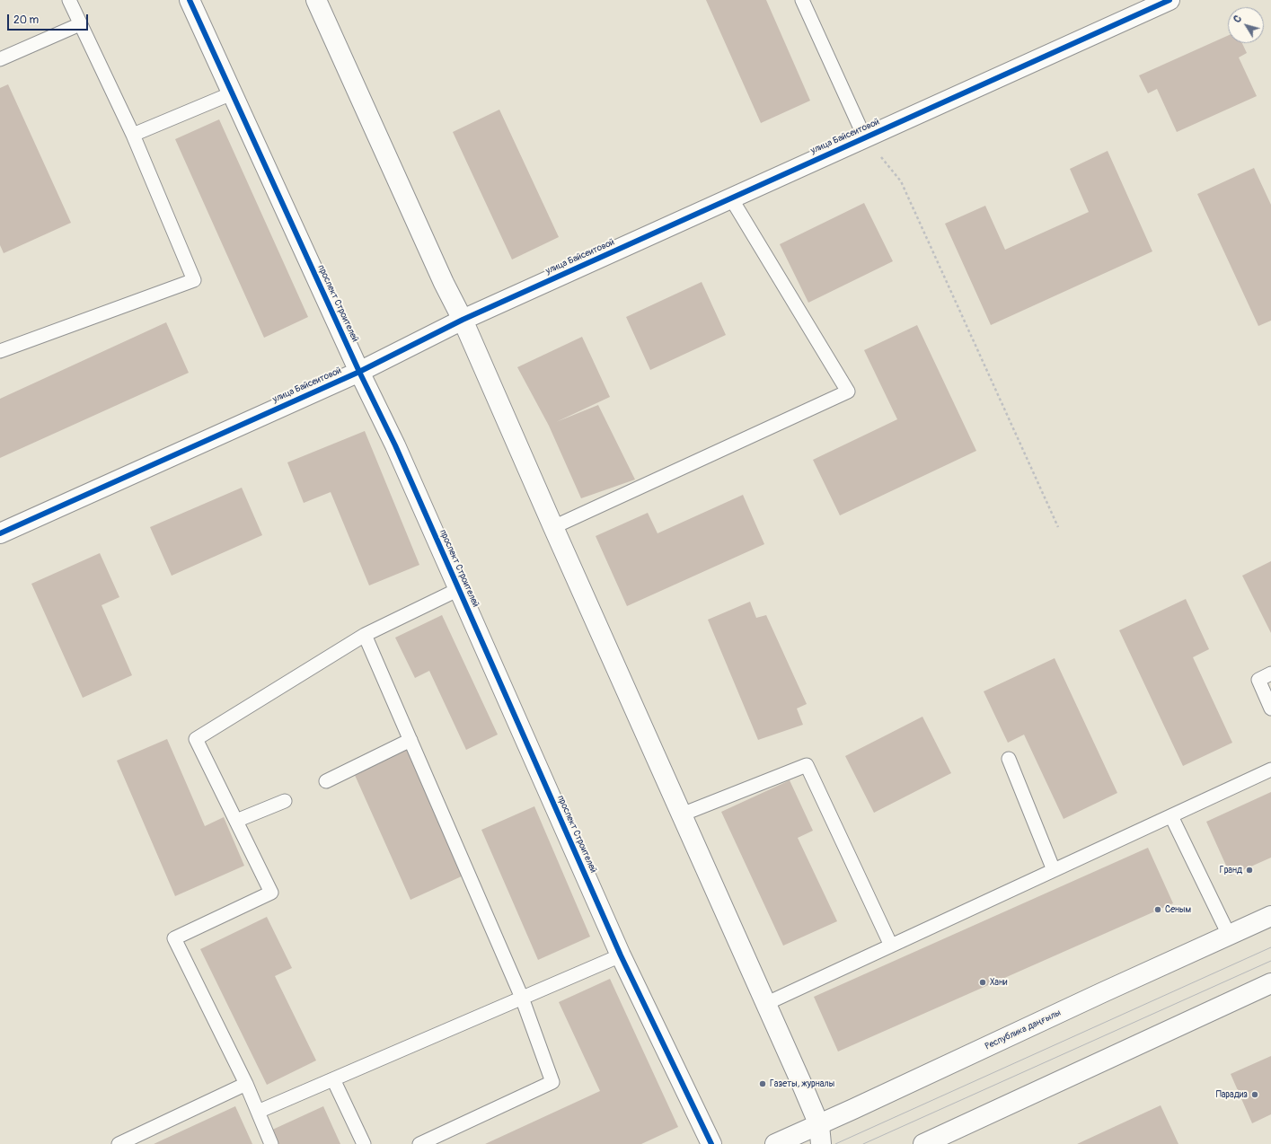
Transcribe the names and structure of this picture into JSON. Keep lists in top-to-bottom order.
{
  "streets": {
    "street": ["улица Байсеитовой", "проспект Строителей", "Республика даңғылы"]
  },
  "crossings": [
    ["улица Байсеитовой", "проспект Строителей"]
  ],
  "places": [
    "Гранд",
    "Сеным",
    "Хани",
    "Газеты, журналы",
    "Парадиз"
  ],
  "scale_bar": "20 m",
  "north": "top left"
}
